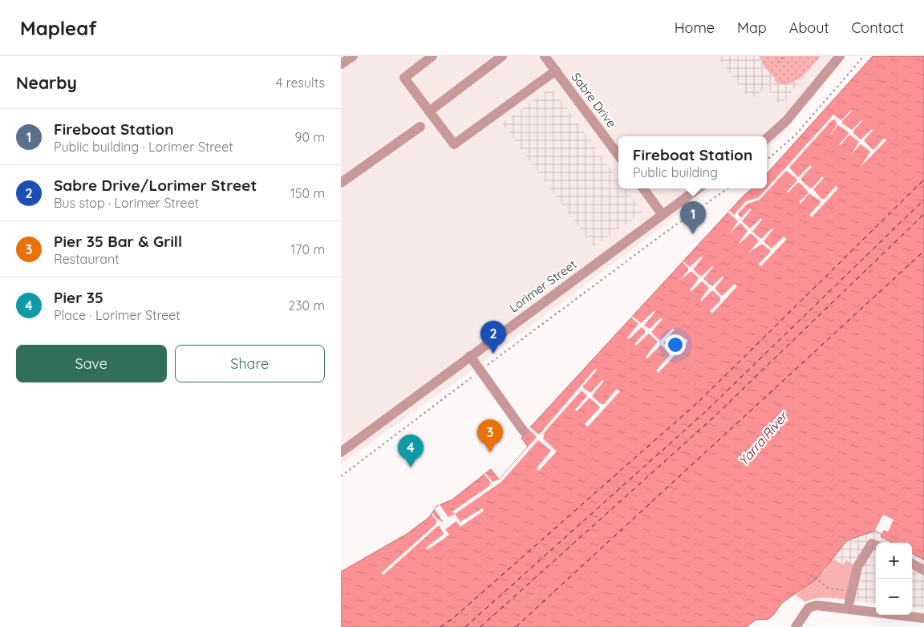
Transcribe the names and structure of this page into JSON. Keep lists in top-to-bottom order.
{
  "streets": {
    "street": ["Sabre Drive", "Lorimer Street"]
  },
  "water": ["Yarra River"],
  "page": {
    "header": "Mapleaf",
    "nav": [
      "Home",
      "Map",
      "About",
      "Contact"
    ],
    "heading": ["Nearby", "4 results"],
    "list": [
      {
        "mark": "1",
        "name": "Fireboat Station",
        "note": "Public building · Lorimer Street",
        "value": "90 m"
      },
      {
        "mark": "2",
        "name": "Sabre Drive/Lorimer Street",
        "note": "Bus stop · Lorimer Street",
        "value": "150 m"
      },
      {
        "mark": "3",
        "name": "Pier 35 Bar & Grill",
        "note": "Restaurant",
        "value": "170 m"
      },
      {
        "mark": "4",
        "name": "Pier 35",
        "note": "Place · Lorimer Street",
        "value": "230 m"
      }
    ],
    "popup": ["Fireboat Station", "Public building"],
    "pins": [
      "1",
      "2",
      "3",
      "4"
    ],
    "buttons": ["Save", "Share"],
    "map_buttons": ["+", "−"]
  }
}
